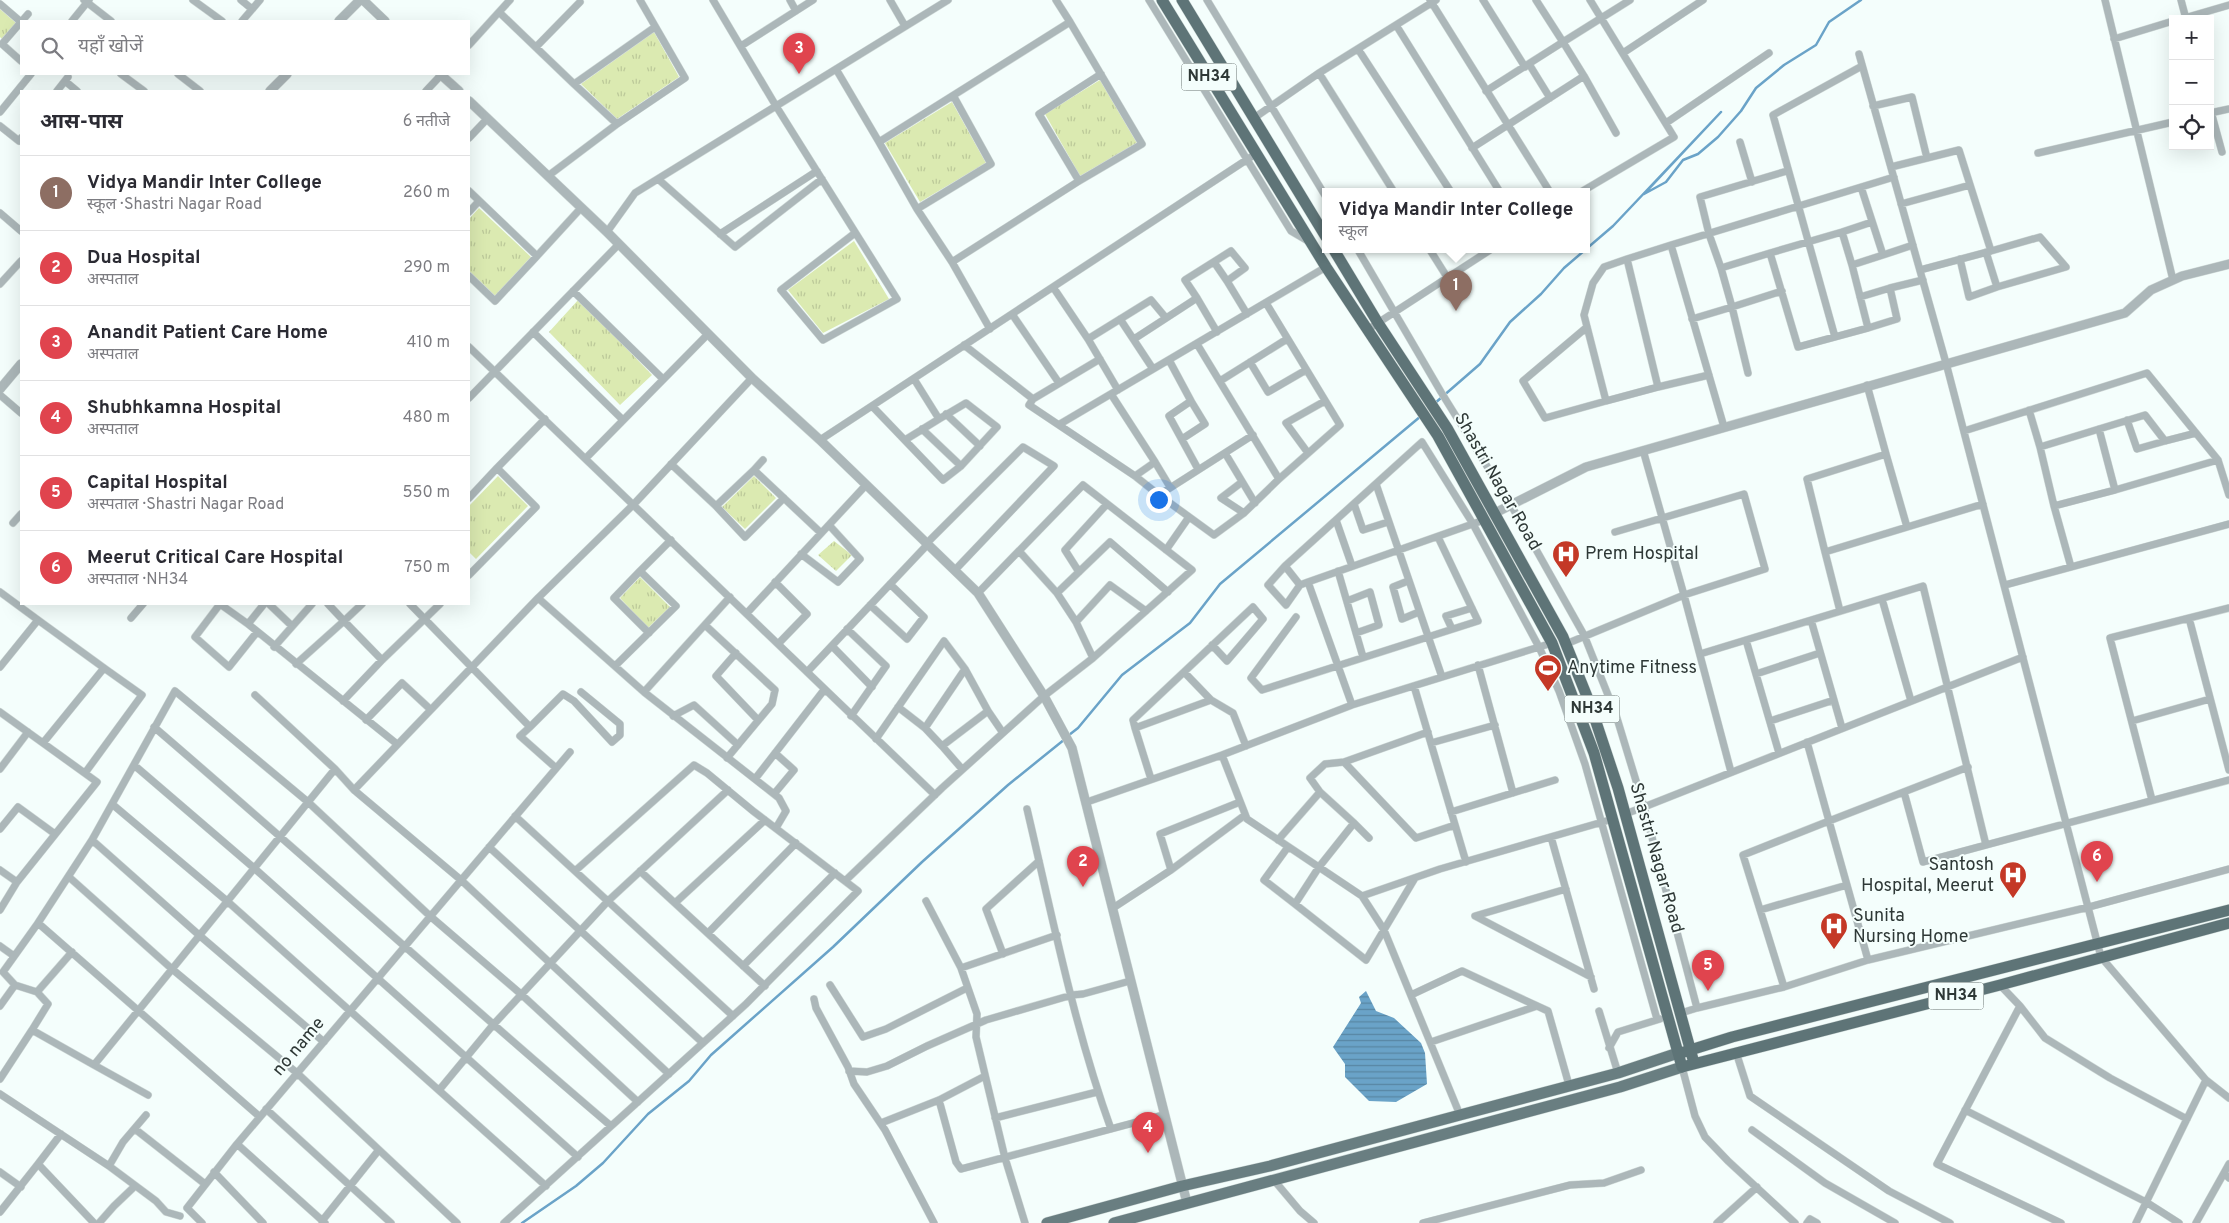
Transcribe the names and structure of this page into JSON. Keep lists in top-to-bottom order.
{
  "streets": {
    "highway": ["NH34", "Shastri Nagar Road"],
    "street": ["no name"]
  },
  "crossings": [
    ["NH34", "Shastri Nagar Road"]
  ],
  "places": {
    "hospital": ["Prem Hospital", "Santosh Hospital, Meerut", "Sunita Nursing Home"],
    "sports": ["Anytime Fitness"]
  },
  "page": {
    "map_buttons": ["+", "−"],
    "search": "यहाँ खोजें",
    "pins": [
      "3",
      "1",
      "6",
      "2",
      "5",
      "4"
    ],
    "heading": ["आस-पास", "6 नतीजे"],
    "list": [
      {
        "mark": "1",
        "name": "Vidya Mandir Inter College",
        "note": "स्कूल · Shastri Nagar Road",
        "value": "260 m"
      },
      {
        "mark": "2",
        "name": "Dua Hospital",
        "note": "अस्पताल",
        "value": "290 m"
      },
      {
        "mark": "3",
        "name": "Anandit Patient Care Home",
        "note": "अस्पताल",
        "value": "410 m"
      },
      {
        "mark": "4",
        "name": "Shubhkamna Hospital",
        "note": "अस्पताल",
        "value": "480 m"
      },
      {
        "mark": "5",
        "name": "Capital Hospital",
        "note": "अस्पताल · Shastri Nagar Road",
        "value": "550 m"
      },
      {
        "mark": "6",
        "name": "Meerut Critical Care Hospital",
        "note": "अस्पताल · NH34",
        "value": "750 m"
      }
    ],
    "popup": ["Vidya Mandir Inter College", "स्कूल"]
  }
}
